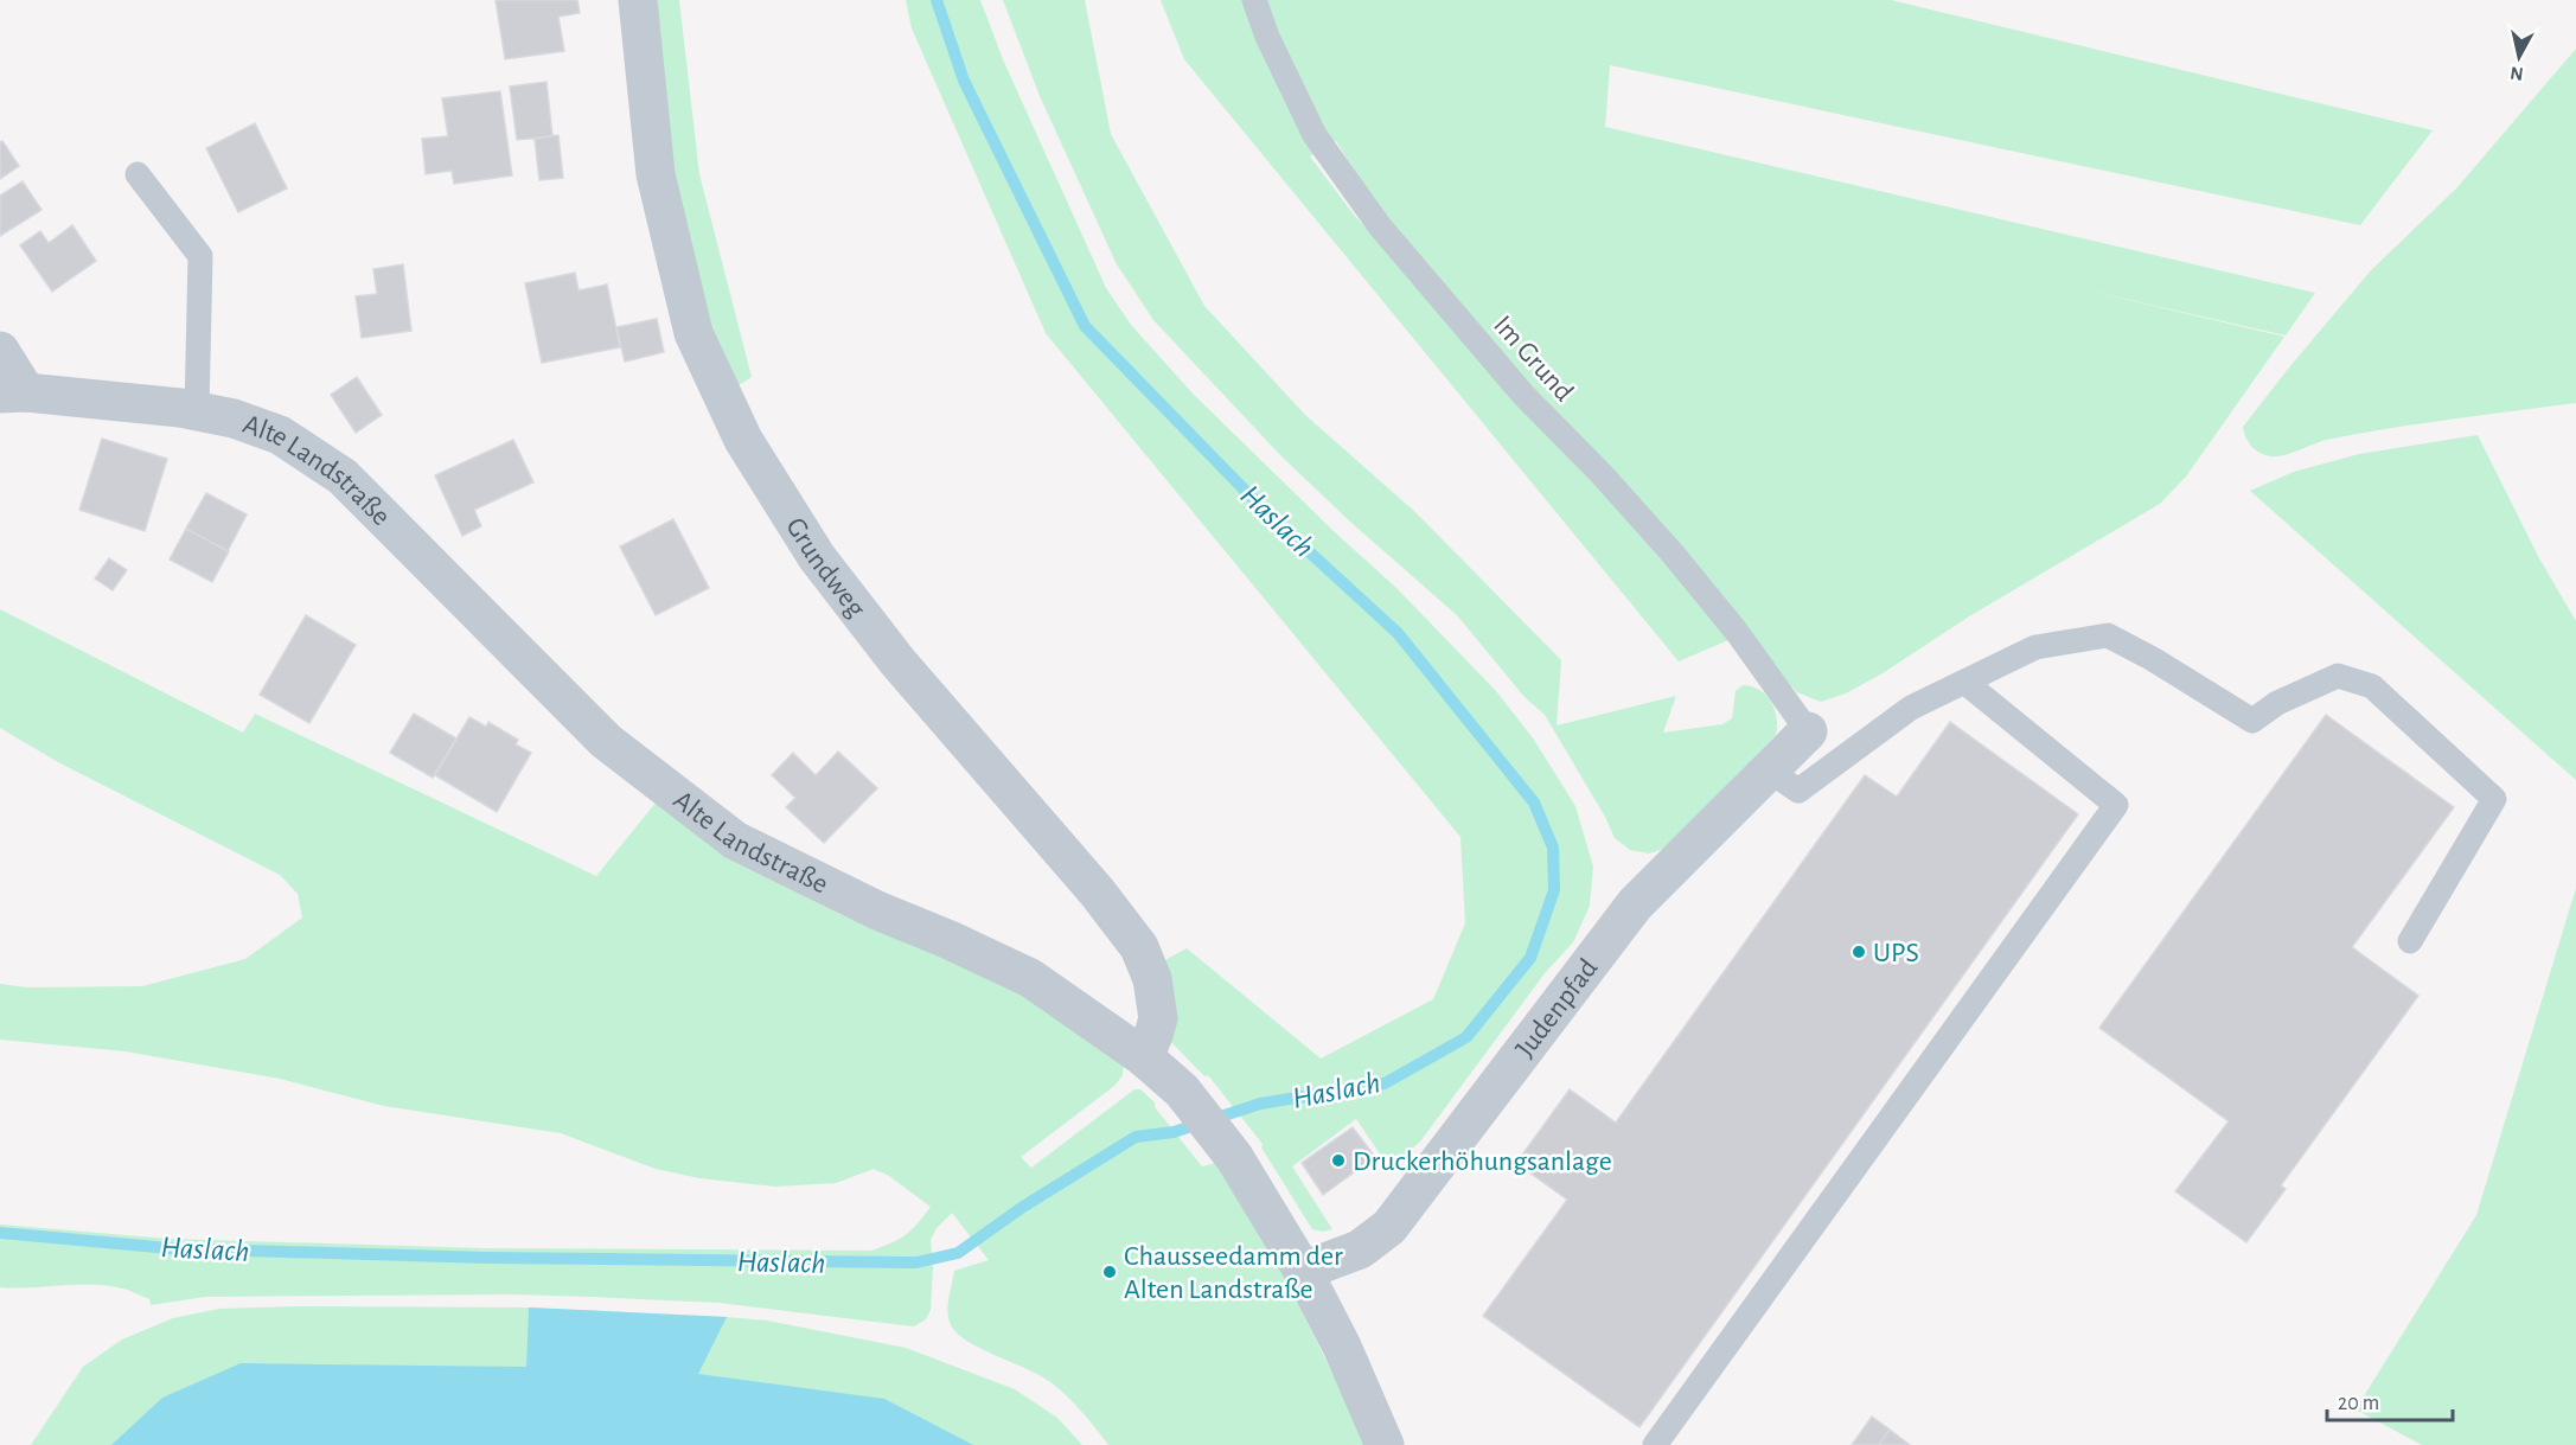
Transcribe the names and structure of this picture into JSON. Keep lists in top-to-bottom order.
{
  "streets": {
    "street": ["Alte Landstraße", "Grundweg", "Judenpfad"],
    "lane": ["Im Grund"]
  },
  "crossings": [
    ["Im Grund", "Judenpfad"],
    ["Alte Landstraße", "Grundweg"],
    ["Alte Landstraße", "Judenpfad"]
  ],
  "water": ["Haslach"],
  "places": ["UPS", "Druckerhöhungsanlage", "Chausseedamm der Alten Landstraße"],
  "scale_bar": "20 m",
  "north": "bottom"
}
